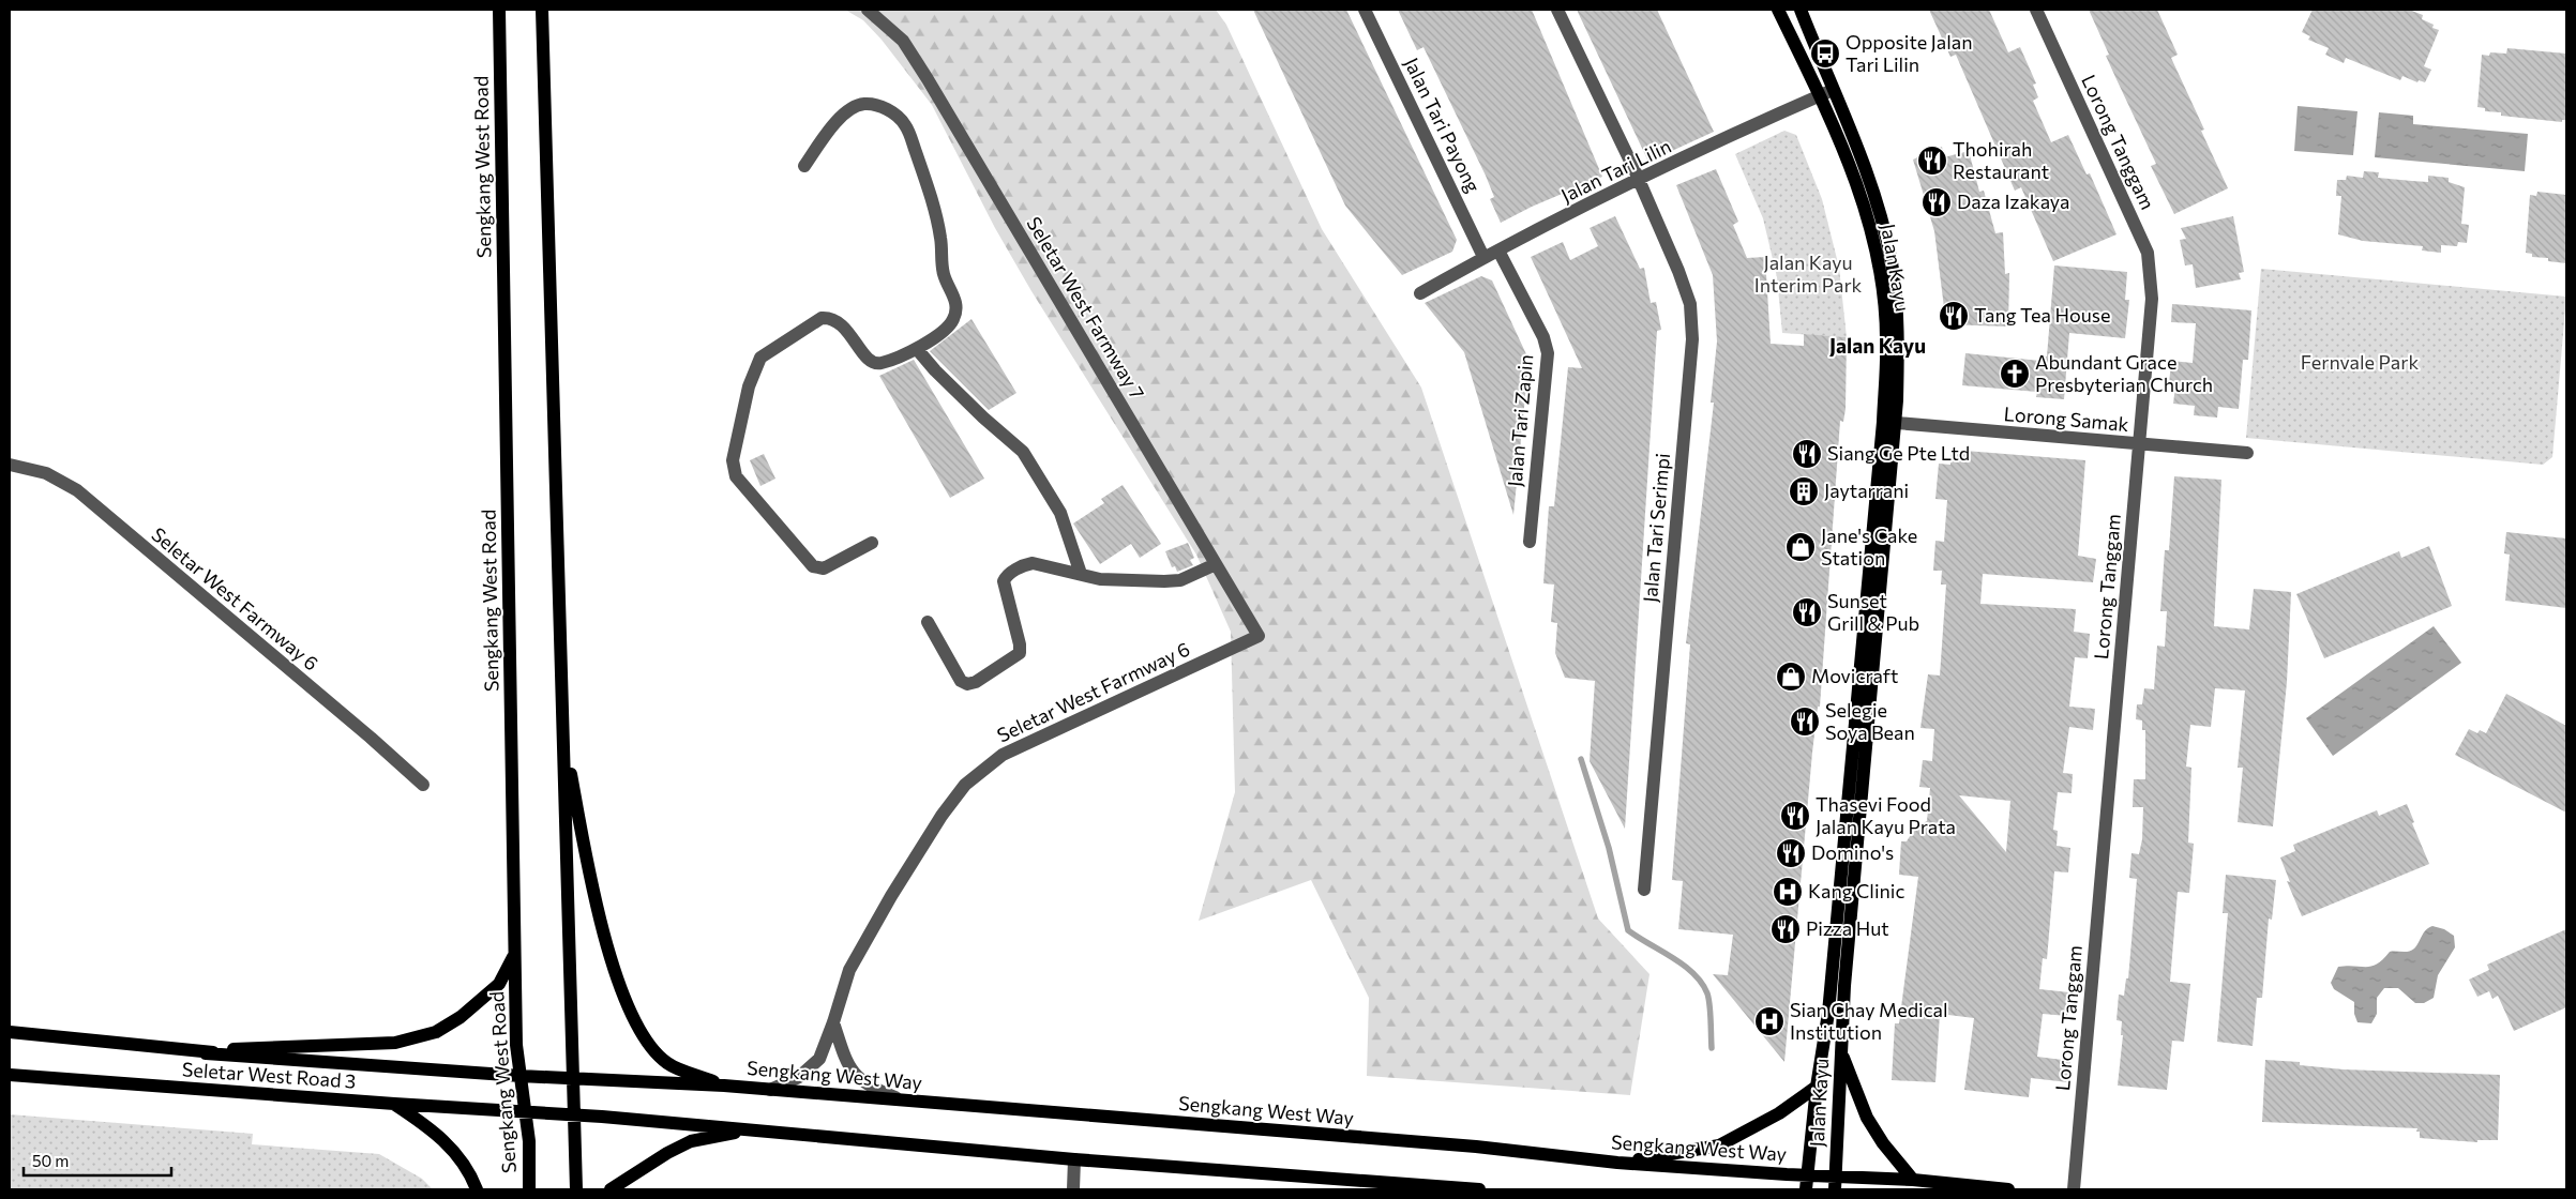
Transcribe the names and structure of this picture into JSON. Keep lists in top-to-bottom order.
{
  "streets": {
    "main road": [
      "Sengkang West Road",
      "Jalan Kayu",
      "Seletar West Road 3",
      "Sengkang West Way"
    ],
    "street": [
      "Jalan Tari Payong",
      "Lorong Tanggam",
      "Jalan Tari Lilin",
      "Seletar West Farmway 7",
      "Lorong Samak",
      "Jalan Tari Zapin",
      "Jalan Tari Serimpi",
      "Seletar West Farmway 6"
    ]
  },
  "crossings": [
    ["Jalan Tari Payong", "Jalan Tari Lilin"],
    ["Lorong Tanggam", "Lorong Samak"],
    ["Sengkang West Road", "Seletar West Road 3"],
    ["Sengkang West Road", "Sengkang West Way"],
    ["Jalan Tari Lilin", "Jalan Kayu"],
    ["Jalan Tari Lilin", "Jalan Tari Zapin"],
    ["Jalan Tari Lilin", "Jalan Tari Serimpi"],
    ["Jalan Kayu", "Lorong Samak"],
    ["Jalan Kayu", "Sengkang West Way"],
    ["Seletar West Farmway 7", "Seletar West Farmway 6"],
    ["Seletar West Farmway 6", "Sengkang West Way"],
    ["Seletar West Road 3", "Sengkang West Way"]
  ],
  "districts": ["Jalan Kayu"],
  "parks": ["Jalan Kayu Interim Park", "Fernvale Park"],
  "places": {
    "bus stop": ["Opposite Jalan Tari Lilin"],
    "restaurant": [
      "Thohirah Restaurant",
      "Daza Izakaya",
      "Tang Tea House",
      "Siang Ge Pte Ltd",
      "Sunset Grill & Pub",
      "Selegie Soya Bean",
      "Thasevi Food Jalan Kayu Prata",
      "Domino's",
      "Pizza Hut"
    ],
    "church": ["Abundant Grace Presbyterian Church"],
    "building": ["Jaytarrani"],
    "shop": ["Jane's Cake Station", "Movicraft"],
    "hospital": ["Kang Clinic", "Sian Chay Medical Institution"]
  },
  "scale_bar": "50 m"
}
